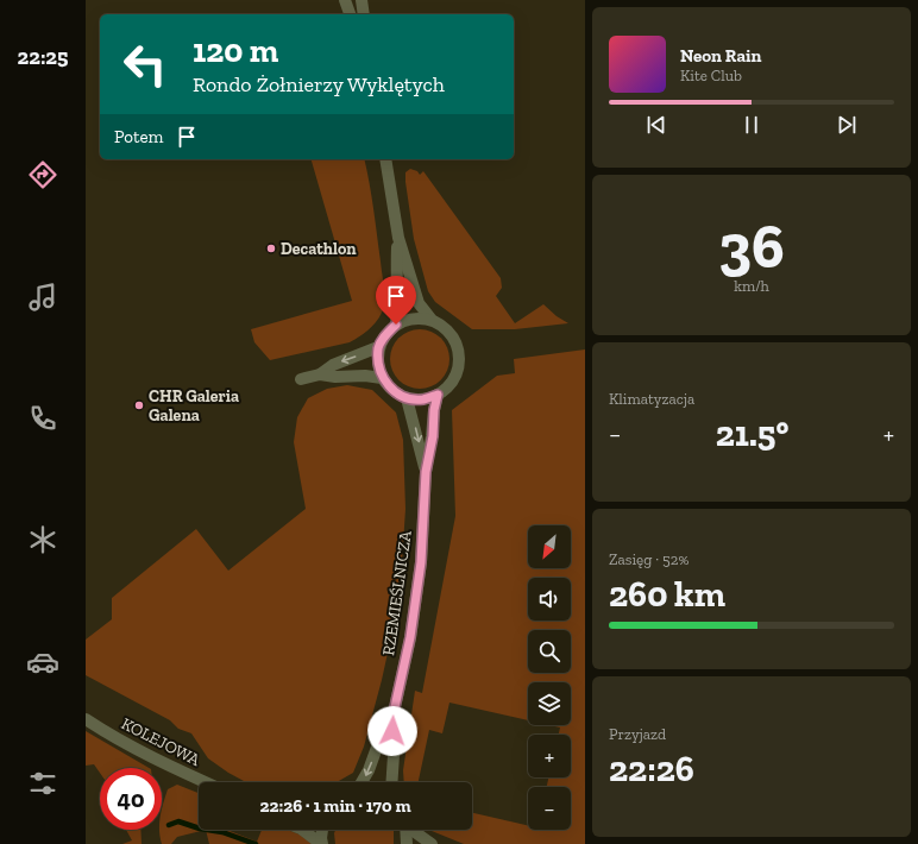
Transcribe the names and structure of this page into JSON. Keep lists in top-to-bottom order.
{
  "streets": {
    "street": ["RZEMIEŚLNICZA", "KOLEJOWA"]
  },
  "places": ["Decathlon", "CHR Galeria Galena"],
  "north": "bottom left",
  "page": {
    "tabs": "22:25",
    "turn": ["120 m", "Rondo Żołnierzy Wyklętych"],
    "song": ["Neon Rain", "Kite Club"],
    "then": "Potem",
    "tile": [
      ["36", "km/h"],
      "Klimatyzacja",
      ["Zasięg · 52%", "260 km"],
      ["Przyjazd", "22:26"]
    ],
    "heat": ["−", "21.5°", "+"],
    "map_buttons": ["+", "−"],
    "limit": "40",
    "trip": "22:26 · 1 min · 170 m"
  }
}
